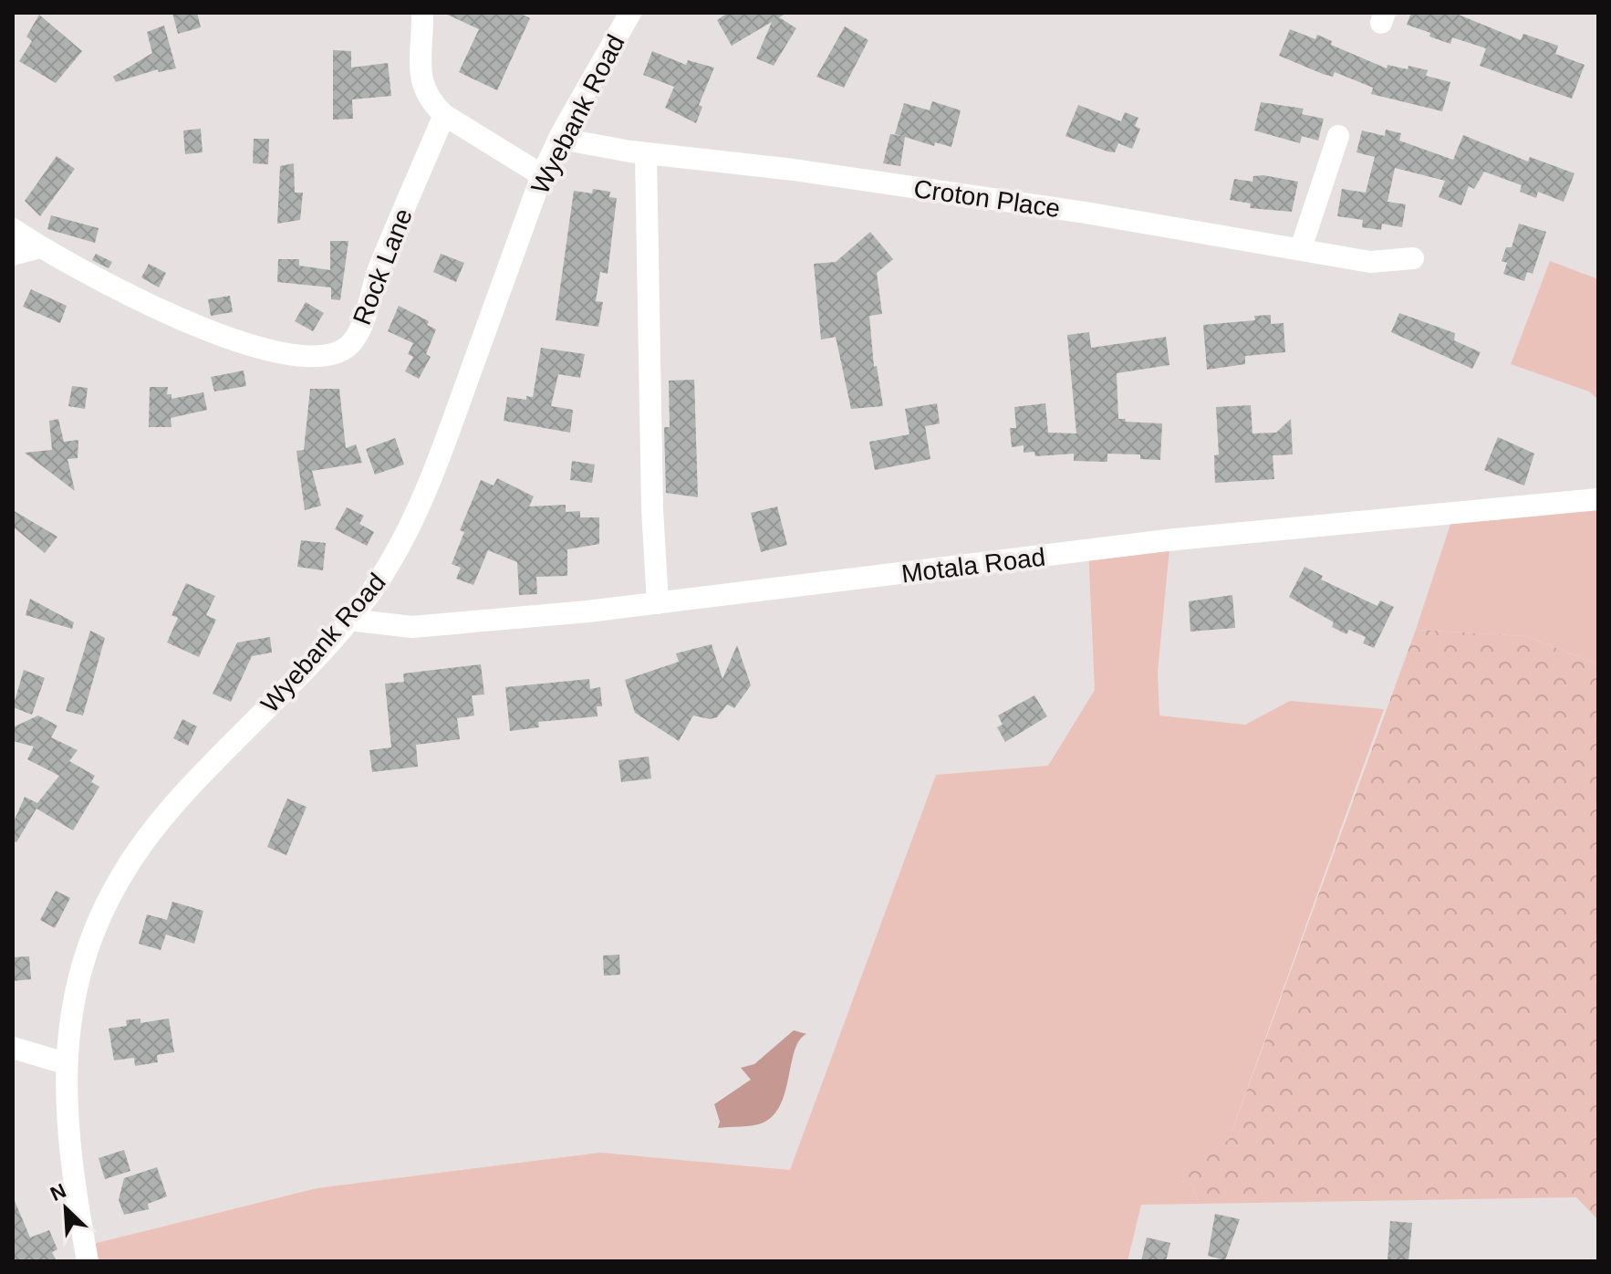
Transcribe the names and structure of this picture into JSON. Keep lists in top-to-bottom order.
{
  "streets": {
    "street": [
      "Wyebank Road",
      "Croton Place",
      "Rock Lane",
      "Motala Road"
    ]
  },
  "crossings": [
    ["Wyebank Road", "Croton Place"],
    ["Wyebank Road", "Motala Road"]
  ],
  "north": "top left"
}
